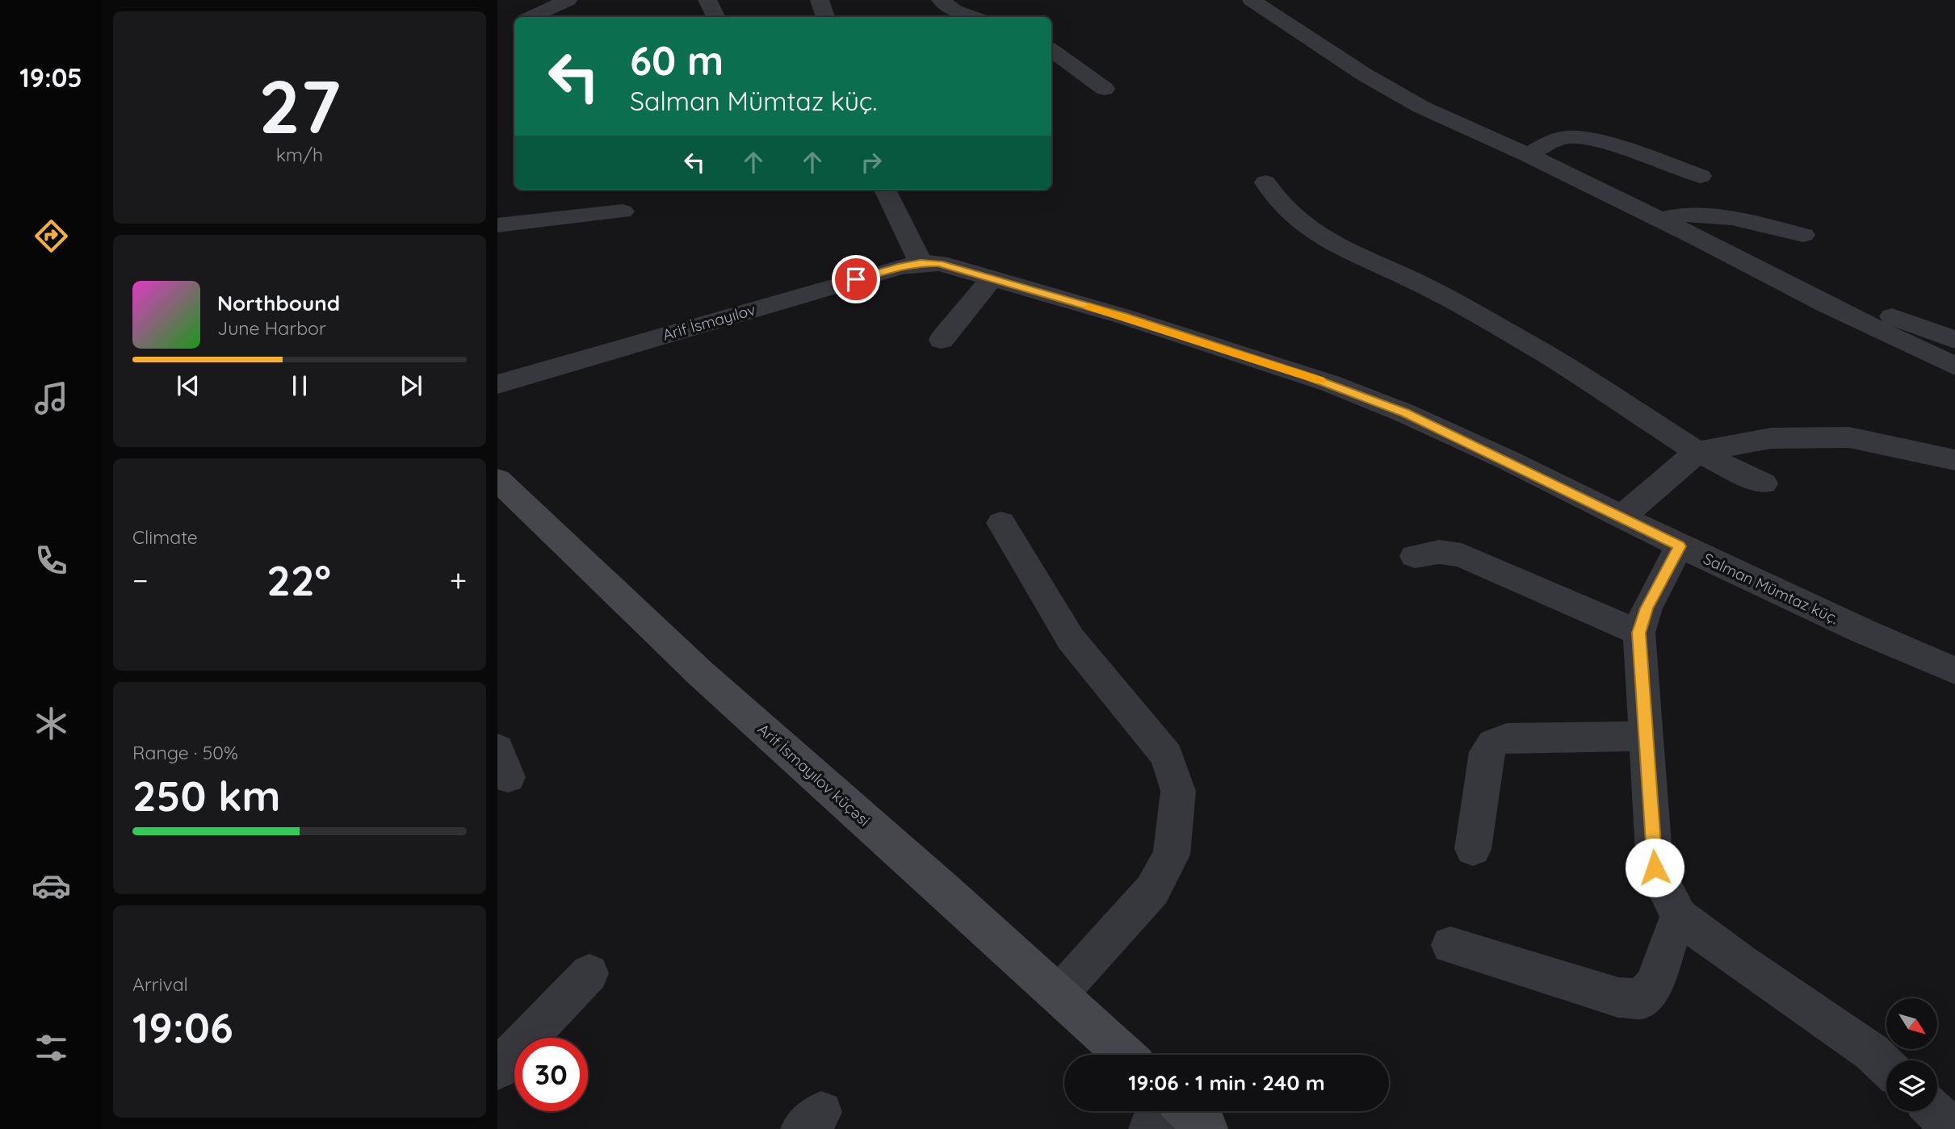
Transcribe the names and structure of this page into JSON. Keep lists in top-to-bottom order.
{
  "streets": {
    "street": ["Arif İsmayılov", "Salman Mümtaz küç.", "Arif İsmayılov küçəsi"]
  },
  "crossings": [
    ["Arif İsmayılov", "Salman Mümtaz küç."]
  ],
  "north": "bottom right",
  "page": {
    "tabs": "19:05",
    "tile": [
      ["27", "km/h"],
      "Climate",
      ["Range · 50%", "250 km"],
      ["Arrival", "19:06"]
    ],
    "turn": ["60 m", "Salman Mümtaz küç."],
    "song": ["Northbound", "June Harbor"],
    "heat": ["−", "22°", "+"],
    "limit": "30",
    "trip": "19:06 · 1 min · 240 m"
  }
}
